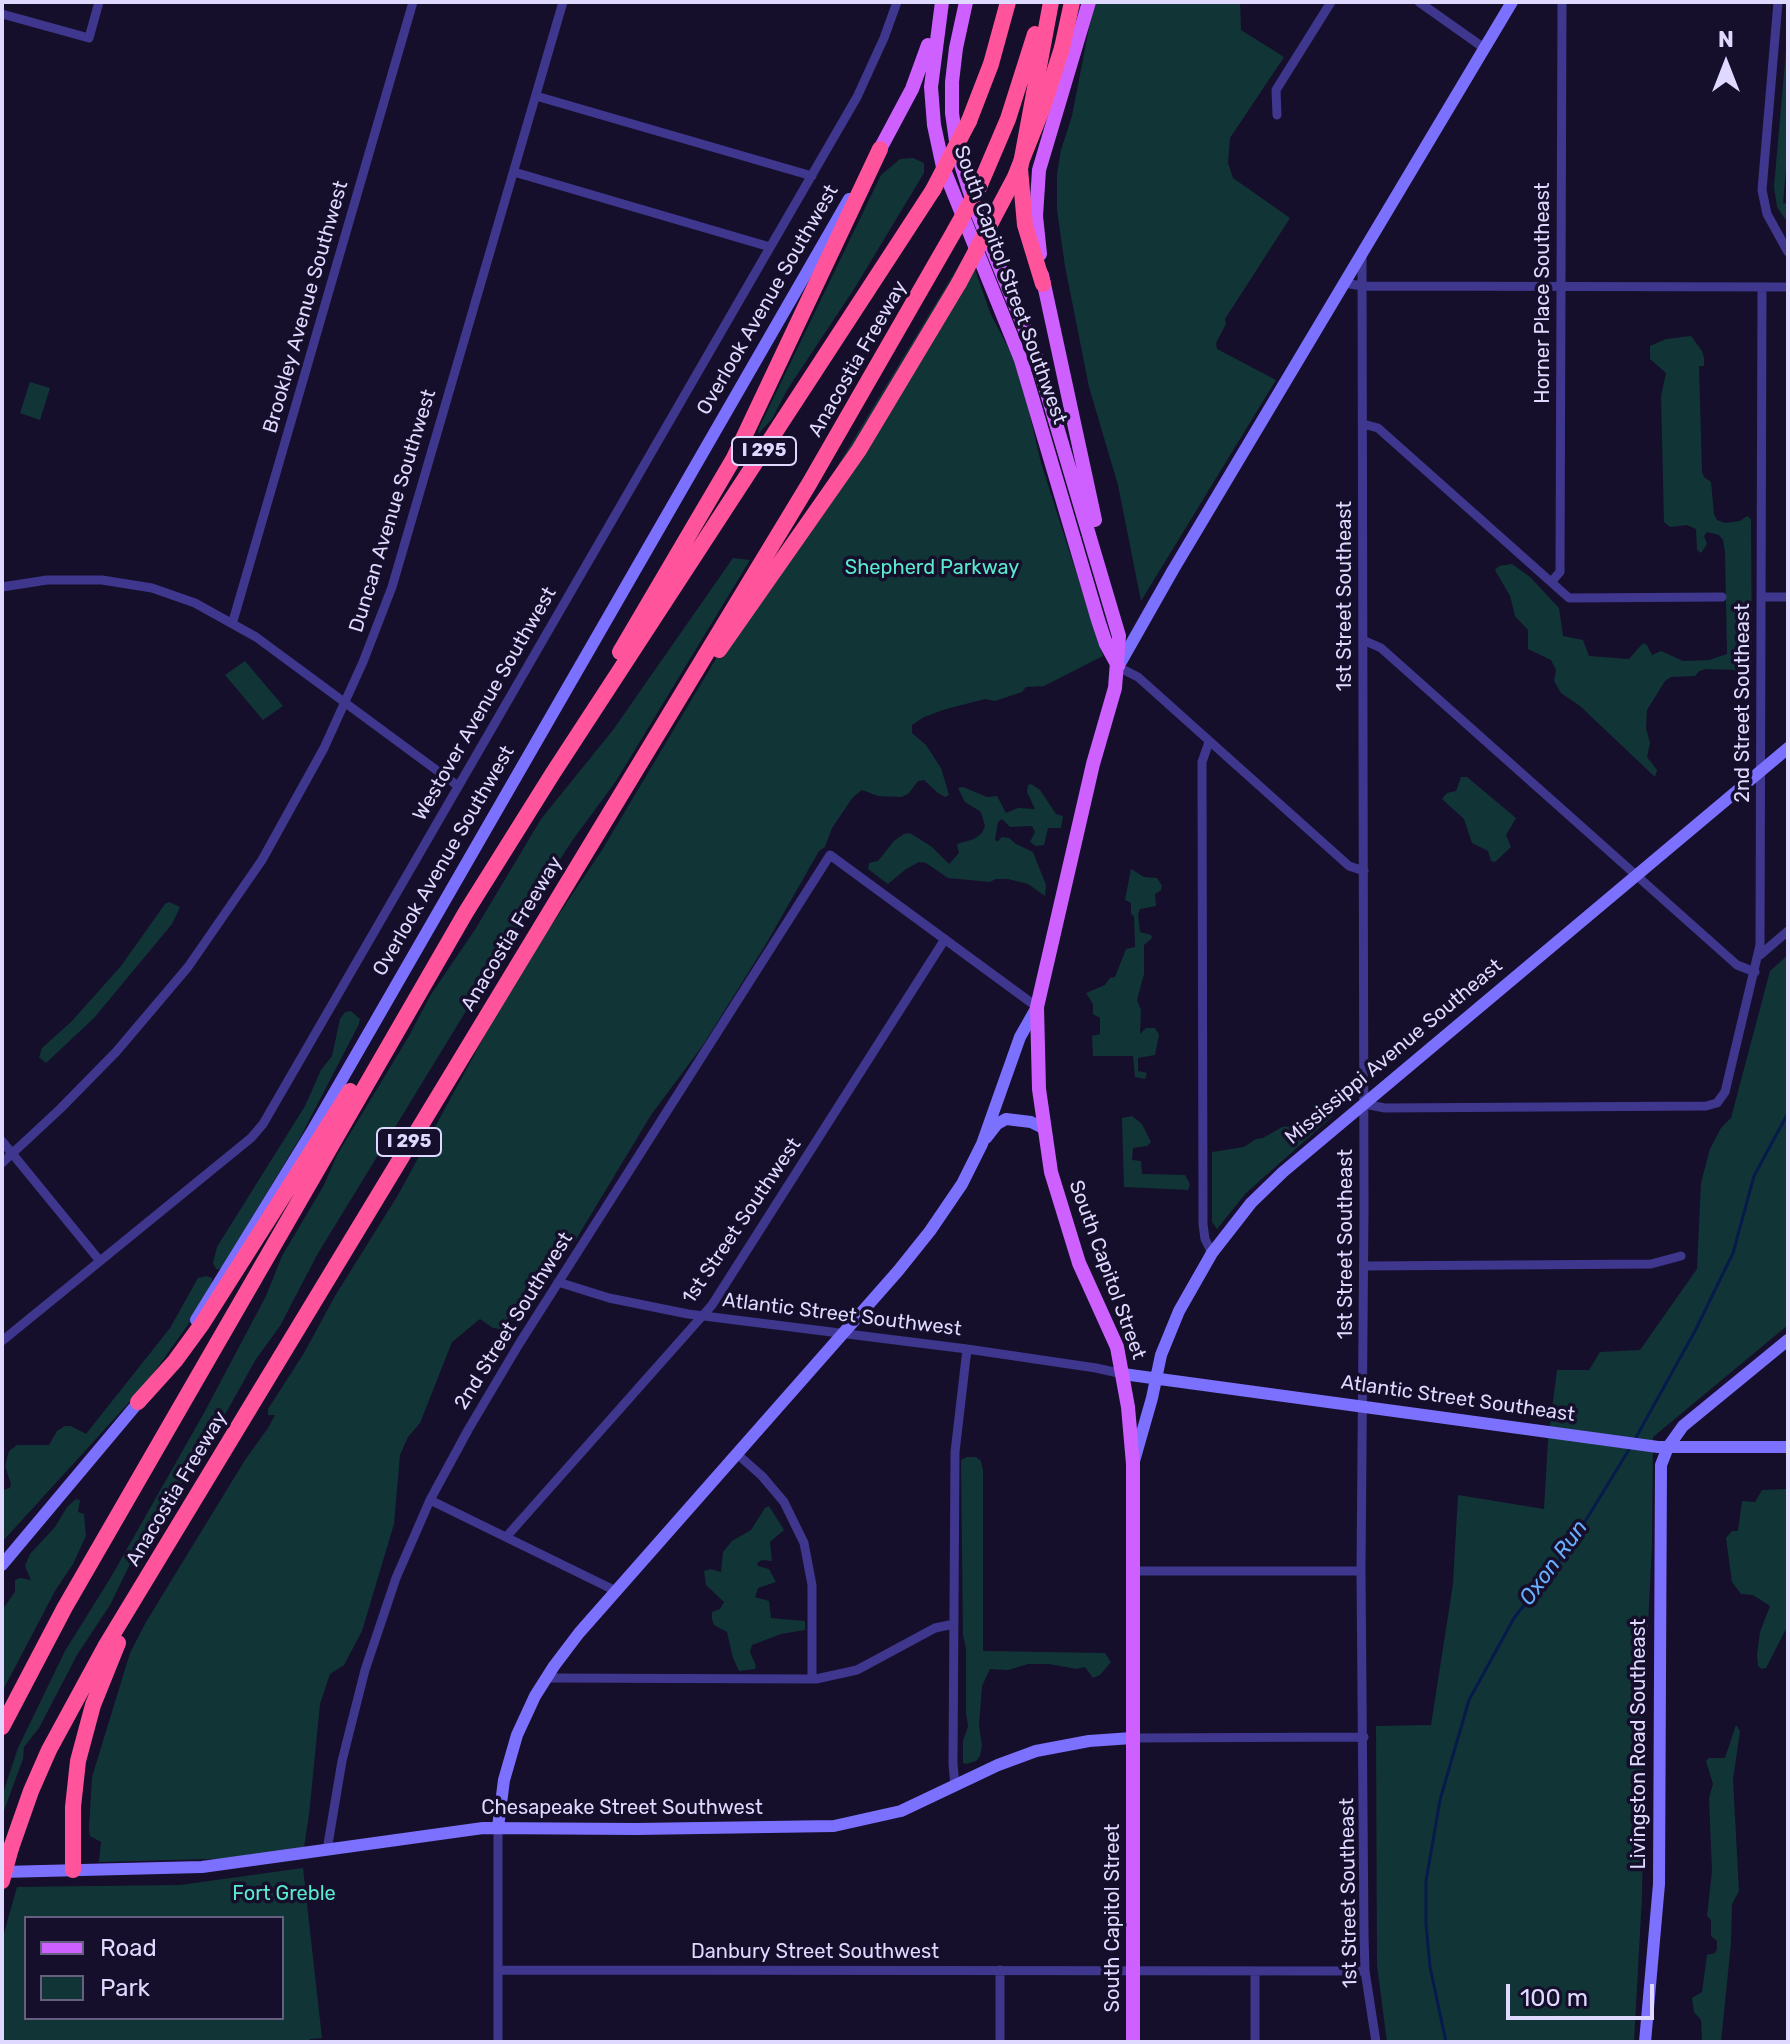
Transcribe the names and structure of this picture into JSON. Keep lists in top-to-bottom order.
{
  "streets": {
    "highway": ["Anacostia Freeway", "I 295"],
    "main road": ["South Capitol Street Southwest", "South Capitol Street"],
    "street": [
      "Horner Place Southeast",
      "Overlook Avenue Southwest",
      "Brookley Avenue Southwest",
      "Duncan Avenue Southwest",
      "1st Street Southeast",
      "2nd Street Southeast",
      "Westover Avenue Southwest",
      "Mississippi Avenue Southeast",
      "1st Street Southwest",
      "Atlantic Street Southwest",
      "2nd Street Southwest",
      "Atlantic Street Southeast",
      "Livingston Road Southeast",
      "Chesapeake Street Southwest",
      "Danbury Street Southwest"
    ]
  },
  "crossings": [
    ["South Capitol Street Southwest", "South Capitol Street"],
    ["1st Street Southeast", "2nd Street Southeast"],
    ["1st Street Southeast", "Mississippi Avenue Southeast"],
    ["1st Street Southeast", "Atlantic Street Southeast"],
    ["1st Street Southeast", "Danbury Street Southwest"],
    ["2nd Street Southeast", "Mississippi Avenue Southeast"],
    ["Mississippi Avenue Southeast", "South Capitol Street"],
    ["Mississippi Avenue Southeast", "Atlantic Street Southeast"],
    ["1st Street Southwest", "Atlantic Street Southwest"],
    ["1st Street Southwest", "2nd Street Southwest"],
    ["South Capitol Street", "Atlantic Street Southwest"],
    ["South Capitol Street", "Atlantic Street Southeast"],
    ["South Capitol Street", "Chesapeake Street Southwest"],
    ["South Capitol Street", "Danbury Street Southwest"],
    ["Atlantic Street Southwest", "2nd Street Southwest"],
    ["Atlantic Street Southwest", "Atlantic Street Southeast"],
    ["2nd Street Southwest", "Chesapeake Street Southwest"],
    ["Atlantic Street Southeast", "Livingston Road Southeast"]
  ],
  "water": ["Oxon Run"],
  "parks": ["Shepherd Parkway", "Fort Greble"],
  "legend": ["Road", "Park"],
  "scale_bar": "100 m",
  "north": "top"
}
